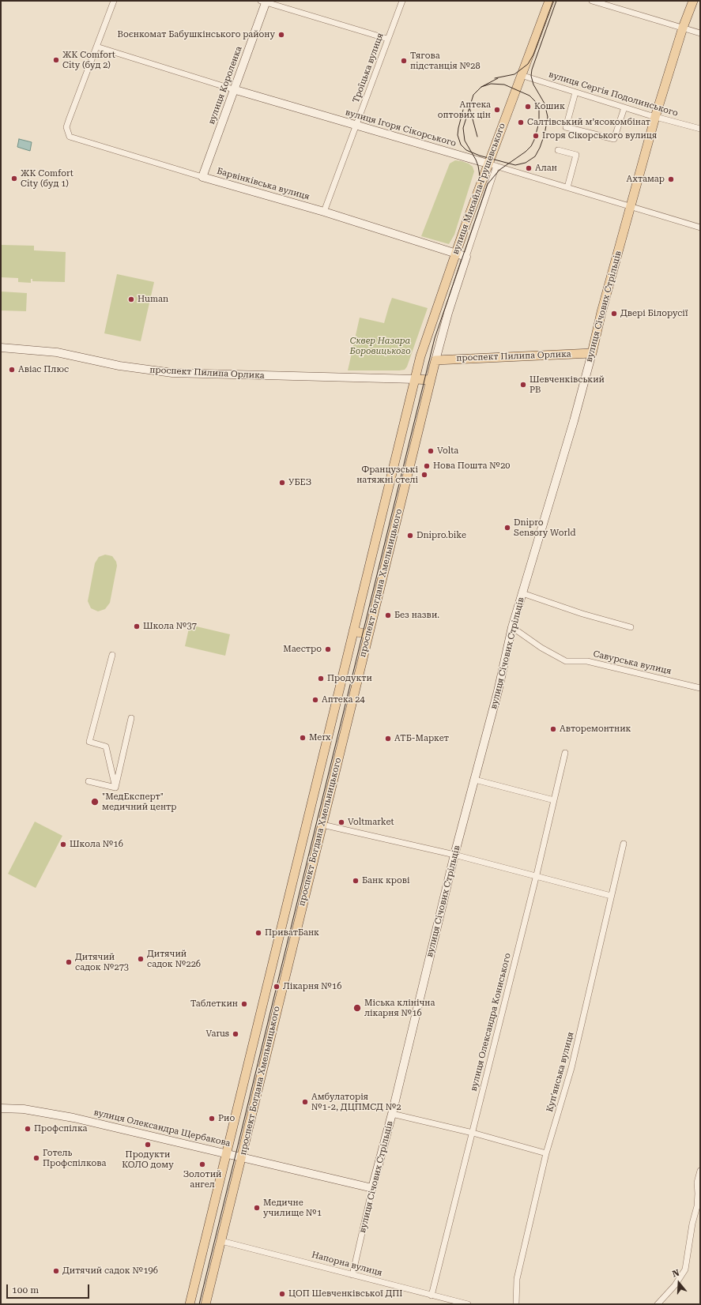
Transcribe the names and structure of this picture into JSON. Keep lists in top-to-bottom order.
{
  "streets": {
    "main road": [
      "вулиця Михайла Грушевського",
      "вулиця Січових Стрільців",
      "проспект Пилипа Орлика",
      "проспект Богдана Хмельницького"
    ],
    "street": [
      "Троїцька вулиця",
      "вулиця Короленка",
      "вулиця Сергія Подолинського",
      "вулиця Ігоря Сікорського",
      "Барвінківська вулиця",
      "Савурська вулиця",
      "вулиця Олександра Кониського",
      "Купʼянська вулиця",
      "вулиця Олександра Щербакова",
      "Напорна вулиця"
    ]
  },
  "crossings": [
    ["Троїцька вулиця", "вулиця Ігоря Сікорського"],
    ["Троїцька вулиця", "Барвінківська вулиця"],
    ["вулиця Короленка", "вулиця Ігоря Сікорського"],
    ["вулиця Короленка", "Барвінківська вулиця"],
    ["вулиця Сергія Подолинського", "вулиця Михайла Грушевського"],
    ["вулиця Сергія Подолинського", "вулиця Січових Стрільців"],
    ["вулиця Ігоря Сікорського", "Барвінківська вулиця"],
    ["вулиця Ігоря Сікорського", "вулиця Михайла Грушевського"],
    ["вулиця Ігоря Сікорського", "вулиця Січових Стрільців"],
    ["Барвінківська вулиця", "вулиця Михайла Грушевського"],
    ["вулиця Михайла Грушевського", "проспект Пилипа Орлика"],
    ["вулиця Михайла Грушевського", "проспект Богдана Хмельницького"],
    ["вулиця Січових Стрільців", "проспект Пилипа Орлика"],
    ["вулиця Січових Стрільців", "Савурська вулиця"],
    ["вулиця Січових Стрільців", "вулиця Олександра Щербакова"],
    ["вулиця Січових Стрільців", "Напорна вулиця"],
    ["проспект Пилипа Орлика", "проспект Богдана Хмельницького"],
    ["проспект Богдана Хмельницького", "вулиця Олександра Щербакова"],
    ["проспект Богдана Хмельницького", "Напорна вулиця"],
    ["вулиця Олександра Кониського", "Напорна вулиця"]
  ],
  "parks": ["Сквер Назара Боровицького"],
  "places": [
    "Воєнкомат Бабушкінського району",
    "ЖК Comfort City (буд 2)",
    "Тягова пiдстанцiя №28",
    "Кошик",
    "Аптека оптових цін",
    "Салтівський мʼясокомбінат",
    "Ігоря Сікорського вулиця",
    "Алан",
    "ЖК Comfort City (буд 1)",
    "Ахтамар",
    "Human",
    "Двері Білорусії",
    "Авіас Плюс",
    "Шевченківський РВ",
    "Volta",
    "Нова Пошта №20",
    "Французські натяжні стелі",
    "УБЕЗ",
    "Dnipro Sensory World",
    "Dnipro.bike",
    "Без назви.",
    "Школа №37",
    "Маестро",
    "Продукти",
    "Аптека 24",
    "Авторемонтник",
    "Merx",
    "АТБ-Маркет",
    "\"МедЕксперт\" медичний центр",
    "Voltmarket",
    "Школа №16",
    "Банк крові",
    "ПриватБанк",
    "Дитячий садок №226",
    "Дитячий садок №273",
    "Лікарня №16",
    "Таблеткин",
    "Міська клінічна лікарня №16",
    "Varus",
    "Амбулаторія №1-2, ДЦПМСД №2",
    "Рио",
    "Профспілка",
    "Продукти КОЛО дому",
    "Готель Профспілкова",
    "Золотий ангел",
    "Медичне училище №1",
    "Дитячий садок №196",
    "ЦОП Шевченківської ДПІ"
  ],
  "scale_bar": "100 m",
  "north": "top"
}
